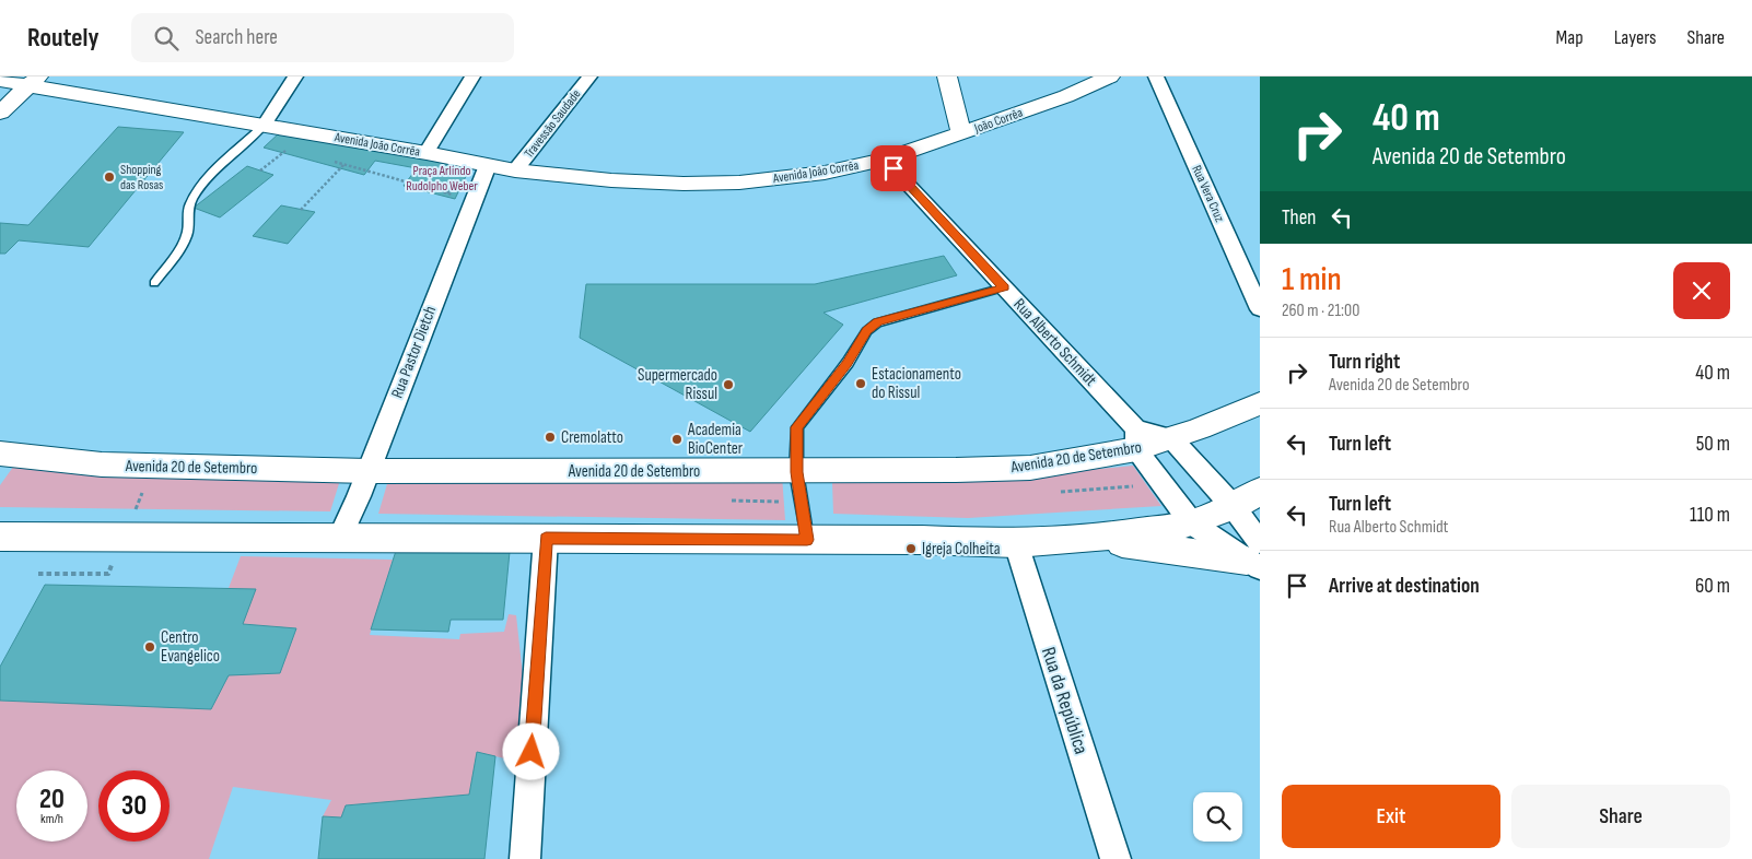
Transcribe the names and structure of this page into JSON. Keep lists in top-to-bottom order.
{
  "streets": {
    "main road": ["João Corrêa", "Avenida João Corrêa", "Avenida 20 de Setembro"],
    "street": [
      "Travessão Saudade",
      "Rua Vera Cruz",
      "Rua Alberto Schmidt",
      "Rua Pastor Dietch",
      "Rua da República"
    ]
  },
  "crossings": [
    ["João Corrêa", "Avenida João Corrêa"],
    ["João Corrêa", "Rua Alberto Schmidt"],
    ["Travessão Saudade", "Avenida João Corrêa"],
    ["Avenida João Corrêa", "Rua Alberto Schmidt"],
    ["Avenida João Corrêa", "Rua Pastor Dietch"],
    ["Rua Alberto Schmidt", "Avenida 20 de Setembro"],
    ["Rua Pastor Dietch", "Avenida 20 de Setembro"]
  ],
  "parks": ["Praça Arlindo Rudolpho Weber"],
  "places": [
    "Shopping das Rosas",
    "Estacionamento do Rissul",
    "Supermercado Rissul",
    "Cremolatto",
    "Academia BioCenter",
    "Igreja Colheita",
    "Centro Evangelico"
  ],
  "page": {
    "header": "Routely",
    "search": "Search here",
    "nav": ["Map", "Layers", "Share"],
    "turn": ["40 m", "Avenida 20 de Setembro"],
    "then": "Then",
    "heading": ["1 min", "260 m · 21:00"],
    "list": [
      {
        "name": "Turn right",
        "note": "Avenida 20 de Setembro",
        "value": "40 m"
      },
      {
        "name": "Turn left",
        "value": "50 m"
      },
      {
        "name": "Turn left",
        "note": "Rua Alberto Schmidt",
        "value": "110 m"
      },
      {
        "name": "Arrive at destination",
        "value": "60 m"
      }
    ],
    "speed": "20 km/h",
    "limit": "30",
    "buttons": ["Exit", "Share"]
  }
}
